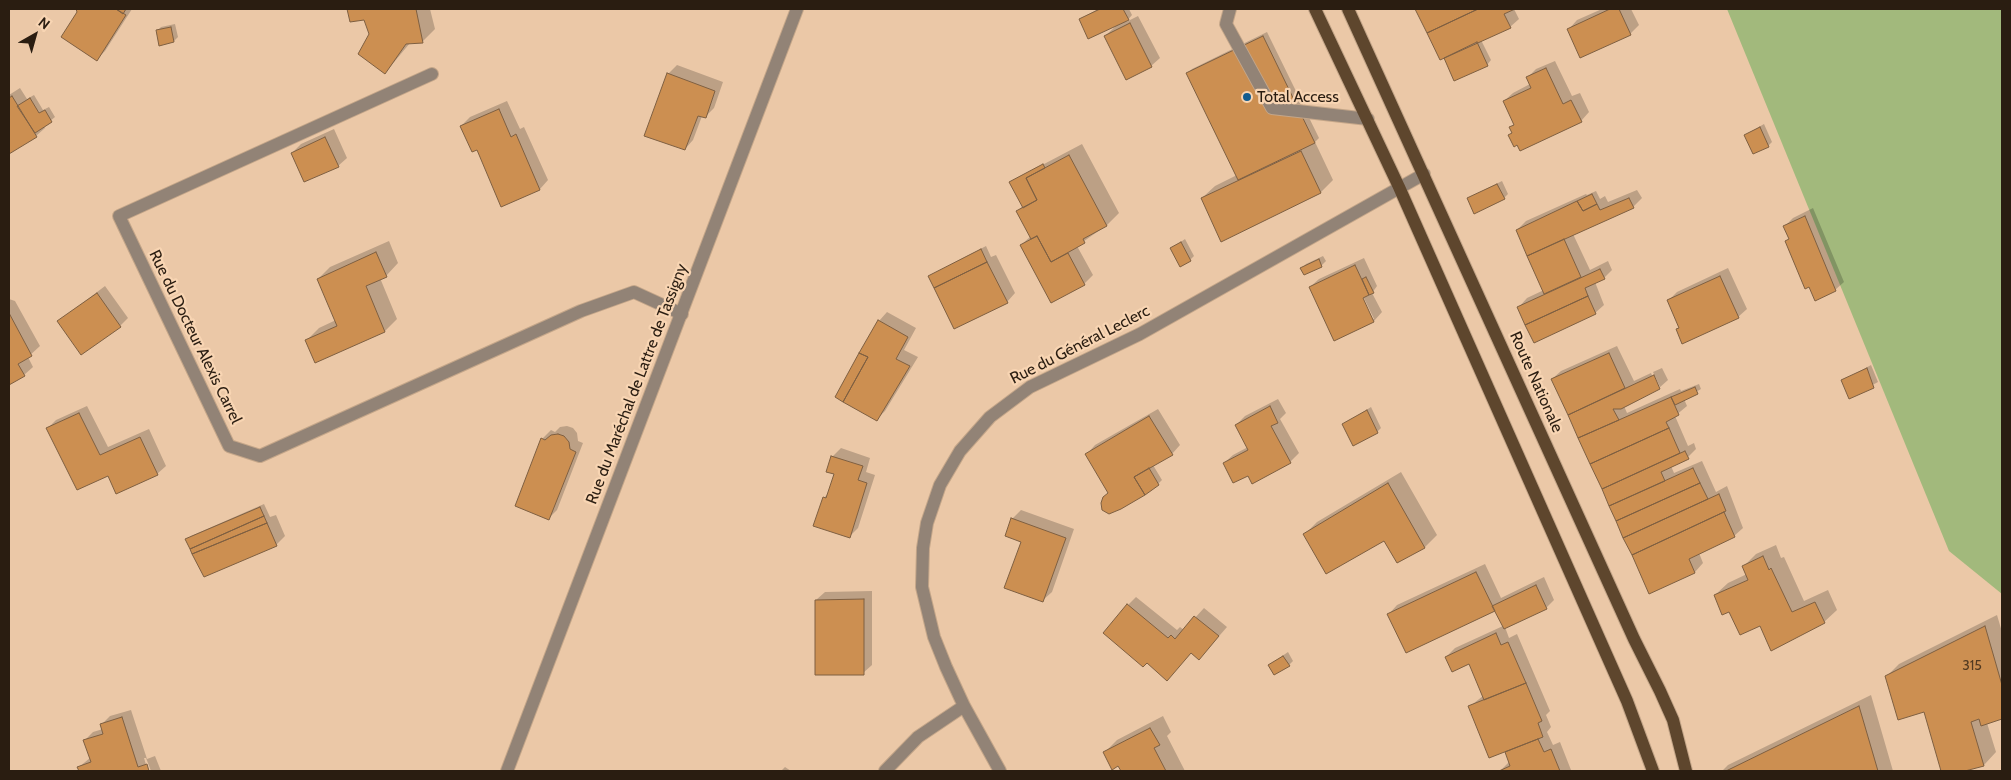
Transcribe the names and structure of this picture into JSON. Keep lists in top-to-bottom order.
{
  "streets": {
    "main road": ["Route Nationale"],
    "street": ["Rue du Docteur Alexis Carrel", "Rue du Général Leclerc", "Rue du Maréchal de Lattre de Tassigny"]
  },
  "crossings": [
    ["Rue du Docteur Alexis Carrel", "Rue du Maréchal de Lattre de Tassigny"],
    ["Rue du Général Leclerc", "Route Nationale"]
  ],
  "places": ["Total Access"],
  "house_numbers": ["315"],
  "north": "top right"
}
